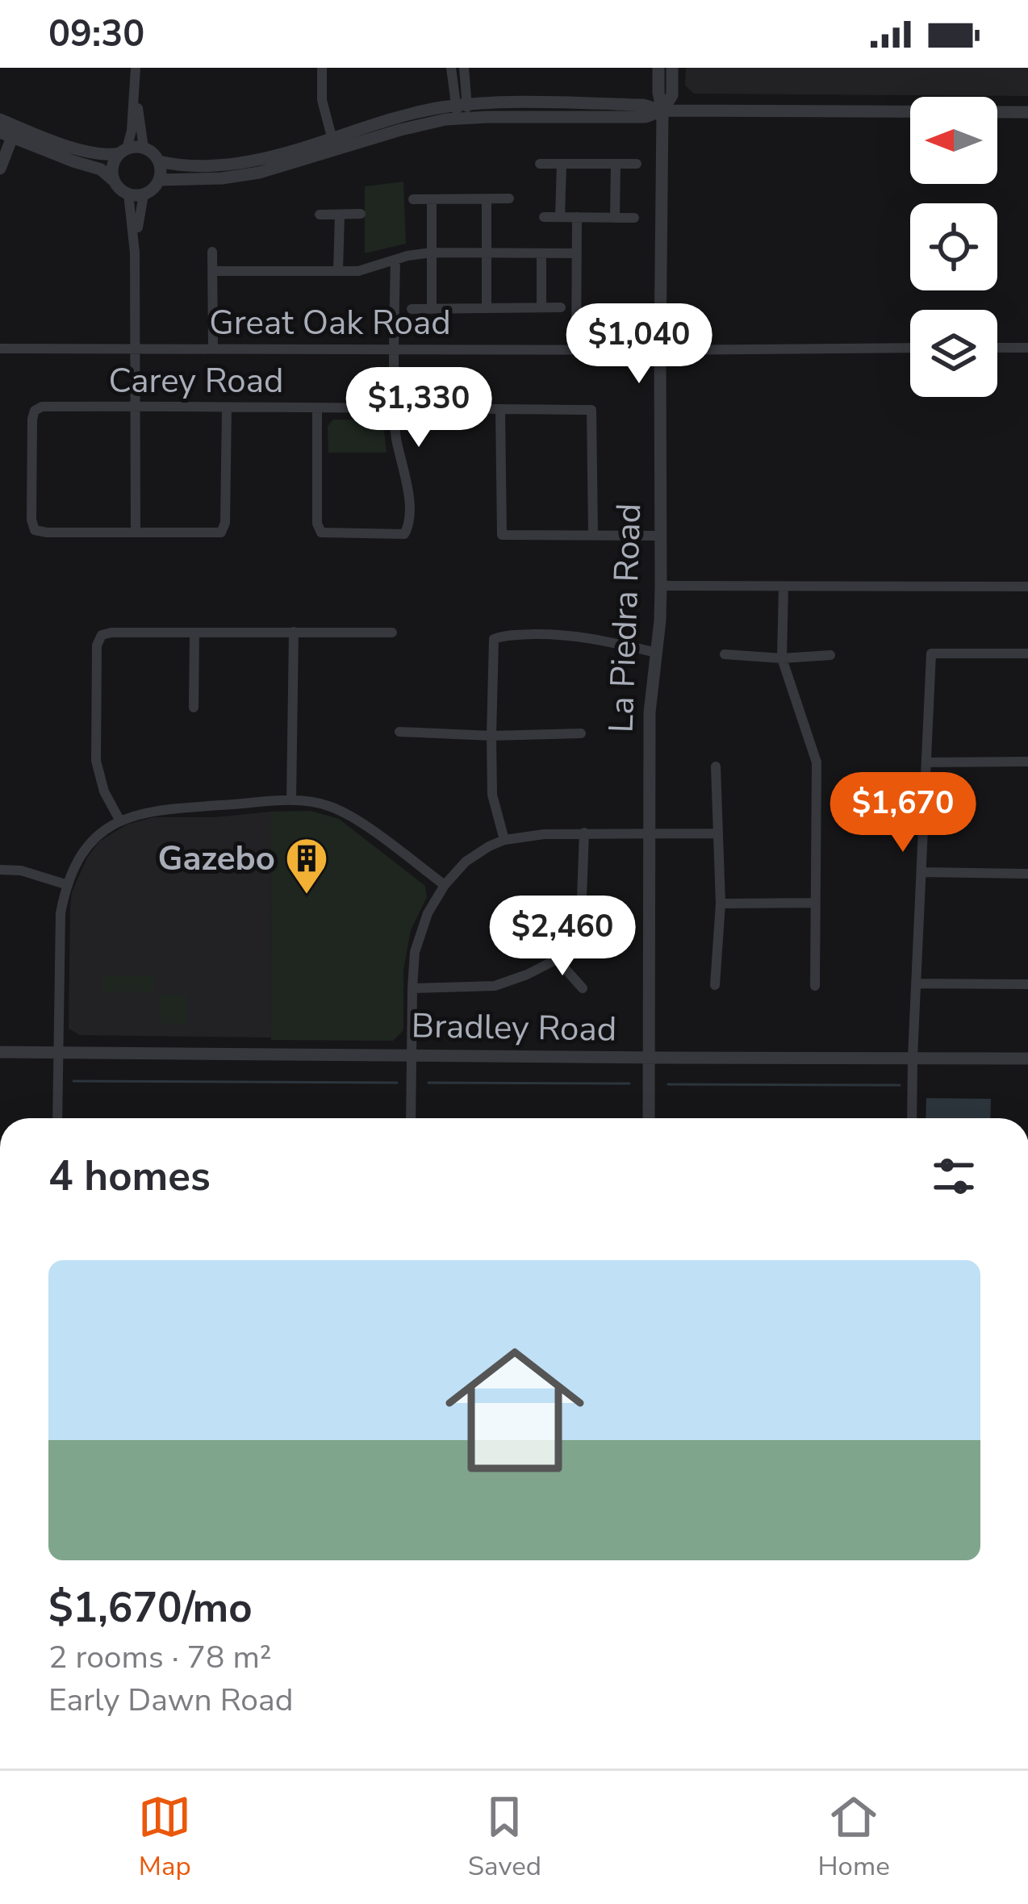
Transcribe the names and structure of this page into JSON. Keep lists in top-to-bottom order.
{
  "streets": {
    "street": [
      "Great Oak Road",
      "Carey Road",
      "La Piedra Road",
      "Bradley Road"
    ]
  },
  "crossings": [
    ["Great Oak Road", "La Piedra Road"],
    ["La Piedra Road", "Bradley Road"]
  ],
  "places": {
    "building": ["Gazebo"]
  },
  "north": "left",
  "page": {
    "status": "09:30",
    "price": [
      "$1,040",
      "$1,330",
      "$1,670",
      "$2,460"
    ],
    "heading": "4 homes",
    "list": [
      {
        "name": "$1,670/mo",
        "note": "2 rooms · 78 m² · Early Dawn Road"
      }
    ],
    "tabs": ["Map", "Saved", "Home"]
  }
}
